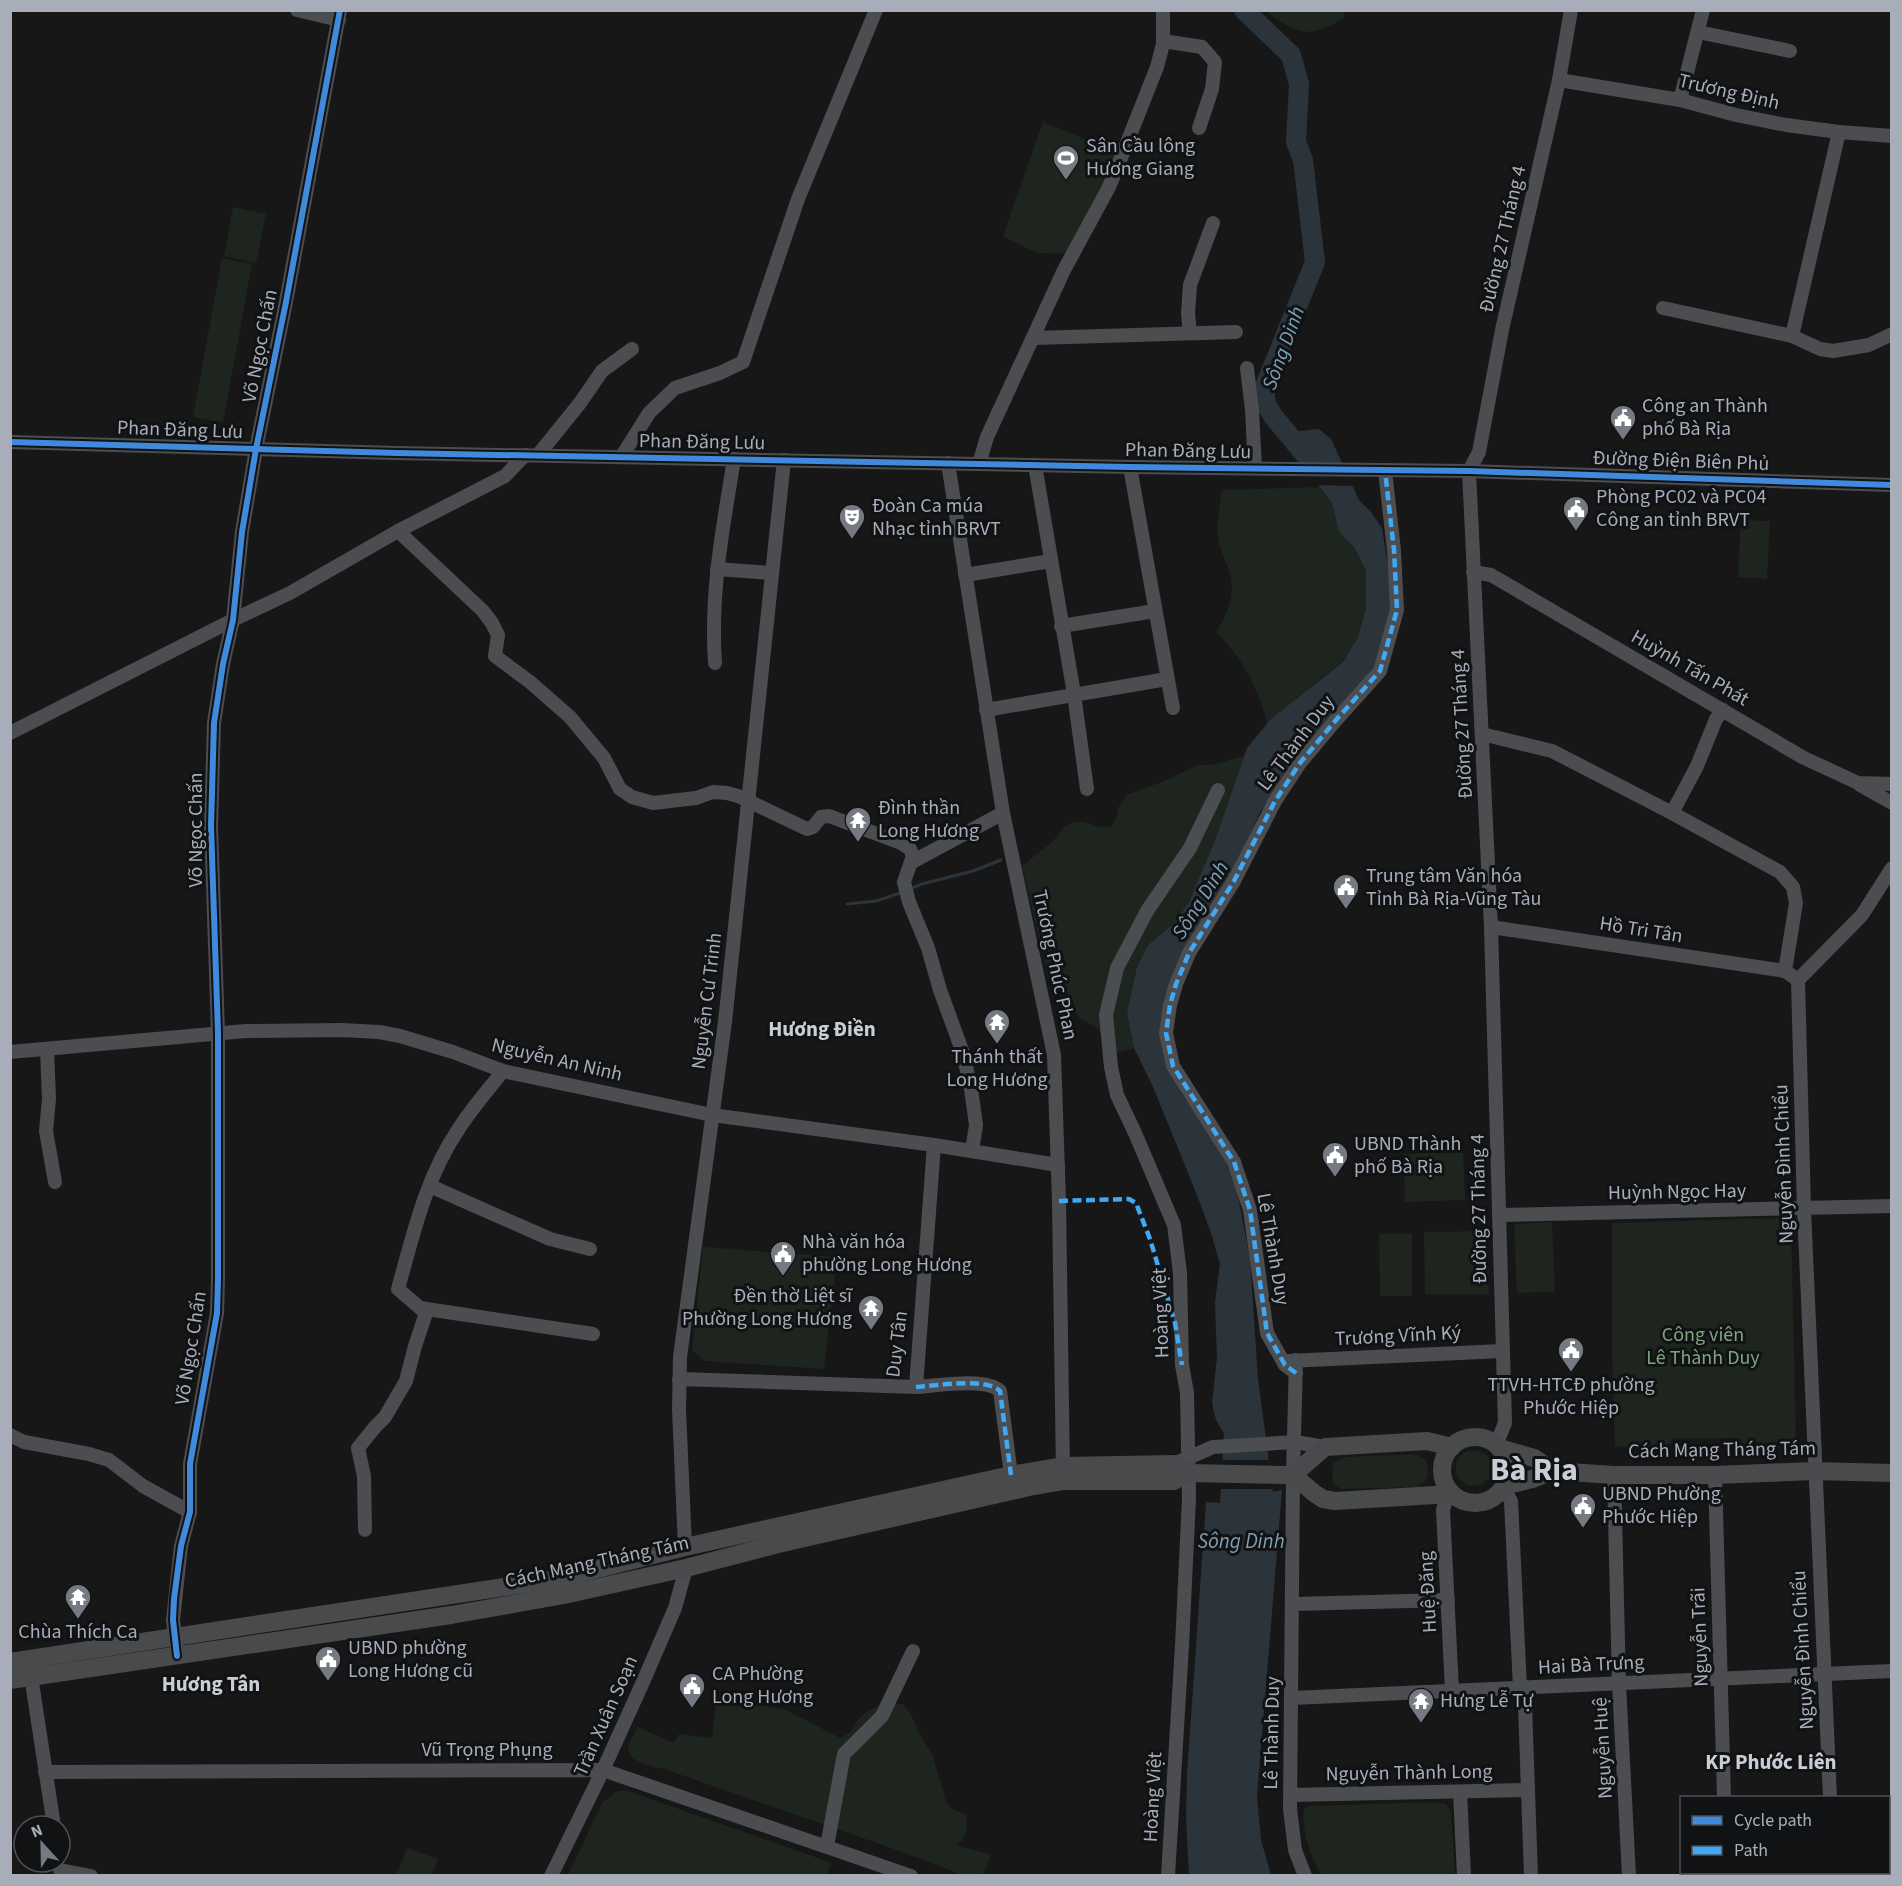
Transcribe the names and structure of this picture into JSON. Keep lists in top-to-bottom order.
{
  "streets": {
    "main road": ["Cách Mạng Tháng Tám"],
    "street": [
      "Trương Định",
      "Đường 27 Tháng 4",
      "Võ Ngọc Chấn",
      "Phan Đăng Lưu",
      "Đường Điện Biên Phủ",
      "Huỳnh Tấn Phát",
      "Lê Thành Duy",
      "Hồ Tri Tân",
      "Trương Phúc Phan",
      "Nguyễn Cư Trinh",
      "Nguyễn An Ninh",
      "Nguyễn Đình Chiểu",
      "Huỳnh Ngọc Hay",
      "Hoàng Việt",
      "Trương Vĩnh Ký",
      "Duy Tân",
      "Huệ Đăng",
      "Nguyễn Trãi",
      "Hai Bà Trưng",
      "Trần Xuân Soạn",
      "Nguyễn Huệ",
      "Vũ Trọng Phụng",
      "Nguyễn Thành Long"
    ]
  },
  "crossings": [
    ["Trương Định", "Đường 27 Tháng 4"],
    ["Đường 27 Tháng 4", "Phan Đăng Lưu"],
    ["Đường 27 Tháng 4", "Đường Điện Biên Phủ"],
    ["Đường 27 Tháng 4", "Huỳnh Tấn Phát"],
    ["Đường 27 Tháng 4", "Hồ Tri Tân"],
    ["Đường 27 Tháng 4", "Huỳnh Ngọc Hay"],
    ["Đường 27 Tháng 4", "Trương Vĩnh Ký"],
    ["Đường 27 Tháng 4", "Cách Mạng Tháng Tám"],
    ["Đường 27 Tháng 4", "Huệ Đăng"],
    ["Võ Ngọc Chấn", "Phan Đăng Lưu"],
    ["Võ Ngọc Chấn", "Nguyễn An Ninh"],
    ["Võ Ngọc Chấn", "Cách Mạng Tháng Tám"],
    ["Phan Đăng Lưu", "Đường Điện Biên Phủ"],
    ["Phan Đăng Lưu", "Lê Thành Duy"],
    ["Phan Đăng Lưu", "Trương Phúc Phan"],
    ["Phan Đăng Lưu", "Nguyễn Cư Trinh"],
    ["Lê Thành Duy", "Trương Vĩnh Ký"],
    ["Lê Thành Duy", "Cách Mạng Tháng Tám"],
    ["Lê Thành Duy", "Hai Bà Trưng"],
    ["Lê Thành Duy", "Nguyễn Thành Long"],
    ["Trương Phúc Phan", "Nguyễn An Ninh"],
    ["Trương Phúc Phan", "Cách Mạng Tháng Tám"],
    ["Nguyễn Cư Trinh", "Nguyễn An Ninh"],
    ["Nguyễn Cư Trinh", "Duy Tân"],
    ["Nguyễn Cư Trinh", "Cách Mạng Tháng Tám"],
    ["Nguyễn An Ninh", "Duy Tân"],
    ["Nguyễn Đình Chiểu", "Huỳnh Ngọc Hay"],
    ["Nguyễn Đình Chiểu", "Cách Mạng Tháng Tám"],
    ["Nguyễn Đình Chiểu", "Hai Bà Trưng"],
    ["Hoàng Việt", "Cách Mạng Tháng Tám"],
    ["Cách Mạng Tháng Tám", "Huệ Đăng"],
    ["Cách Mạng Tháng Tám", "Nguyễn Trãi"],
    ["Cách Mạng Tháng Tám", "Trần Xuân Soạn"],
    ["Cách Mạng Tháng Tám", "Nguyễn Huệ"],
    ["Huệ Đăng", "Hai Bà Trưng"],
    ["Nguyễn Trãi", "Hai Bà Trưng"],
    ["Hai Bà Trưng", "Nguyễn Huệ"],
    ["Trần Xuân Soạn", "Vũ Trọng Phụng"]
  ],
  "districts": [
    "Hương Điền",
    "Bà Rịa",
    "Hương Tân",
    "KP Phước Liên"
  ],
  "water": ["Sông Dinh"],
  "parks": ["Công viên Lê Thành Duy"],
  "places": {
    "sports": ["Sân Cầu lông Hương Giang"],
    "public building": [
      "Công an Thành phố Bà Rịa",
      "Phòng PC02 và PC04 Công an tỉnh BRVT",
      "Trung tâm Văn hóa Tỉnh Bà Rịa-Vũng Tàu",
      "UBND Thành phố Bà Rịa",
      "Nhà văn hóa phường Long Hương",
      "TTVH-HTCĐ phường Phước Hiệp",
      "UBND Phường Phước Hiệp",
      "UBND phường Long Hương cũ",
      "CA Phường Long Hương"
    ],
    "theatre": ["Đoàn Ca múa Nhạc tỉnh BRVT"],
    "temple": [
      "Đình thần Long Hương",
      "Thánh thất Long Hương",
      "Đền thờ Liệt sĩ Phường Long Hương",
      "Chùa Thích Ca",
      "Hưng Lễ Tự"
    ]
  },
  "legend": ["Cycle path", "Path"],
  "north": "top"
}
